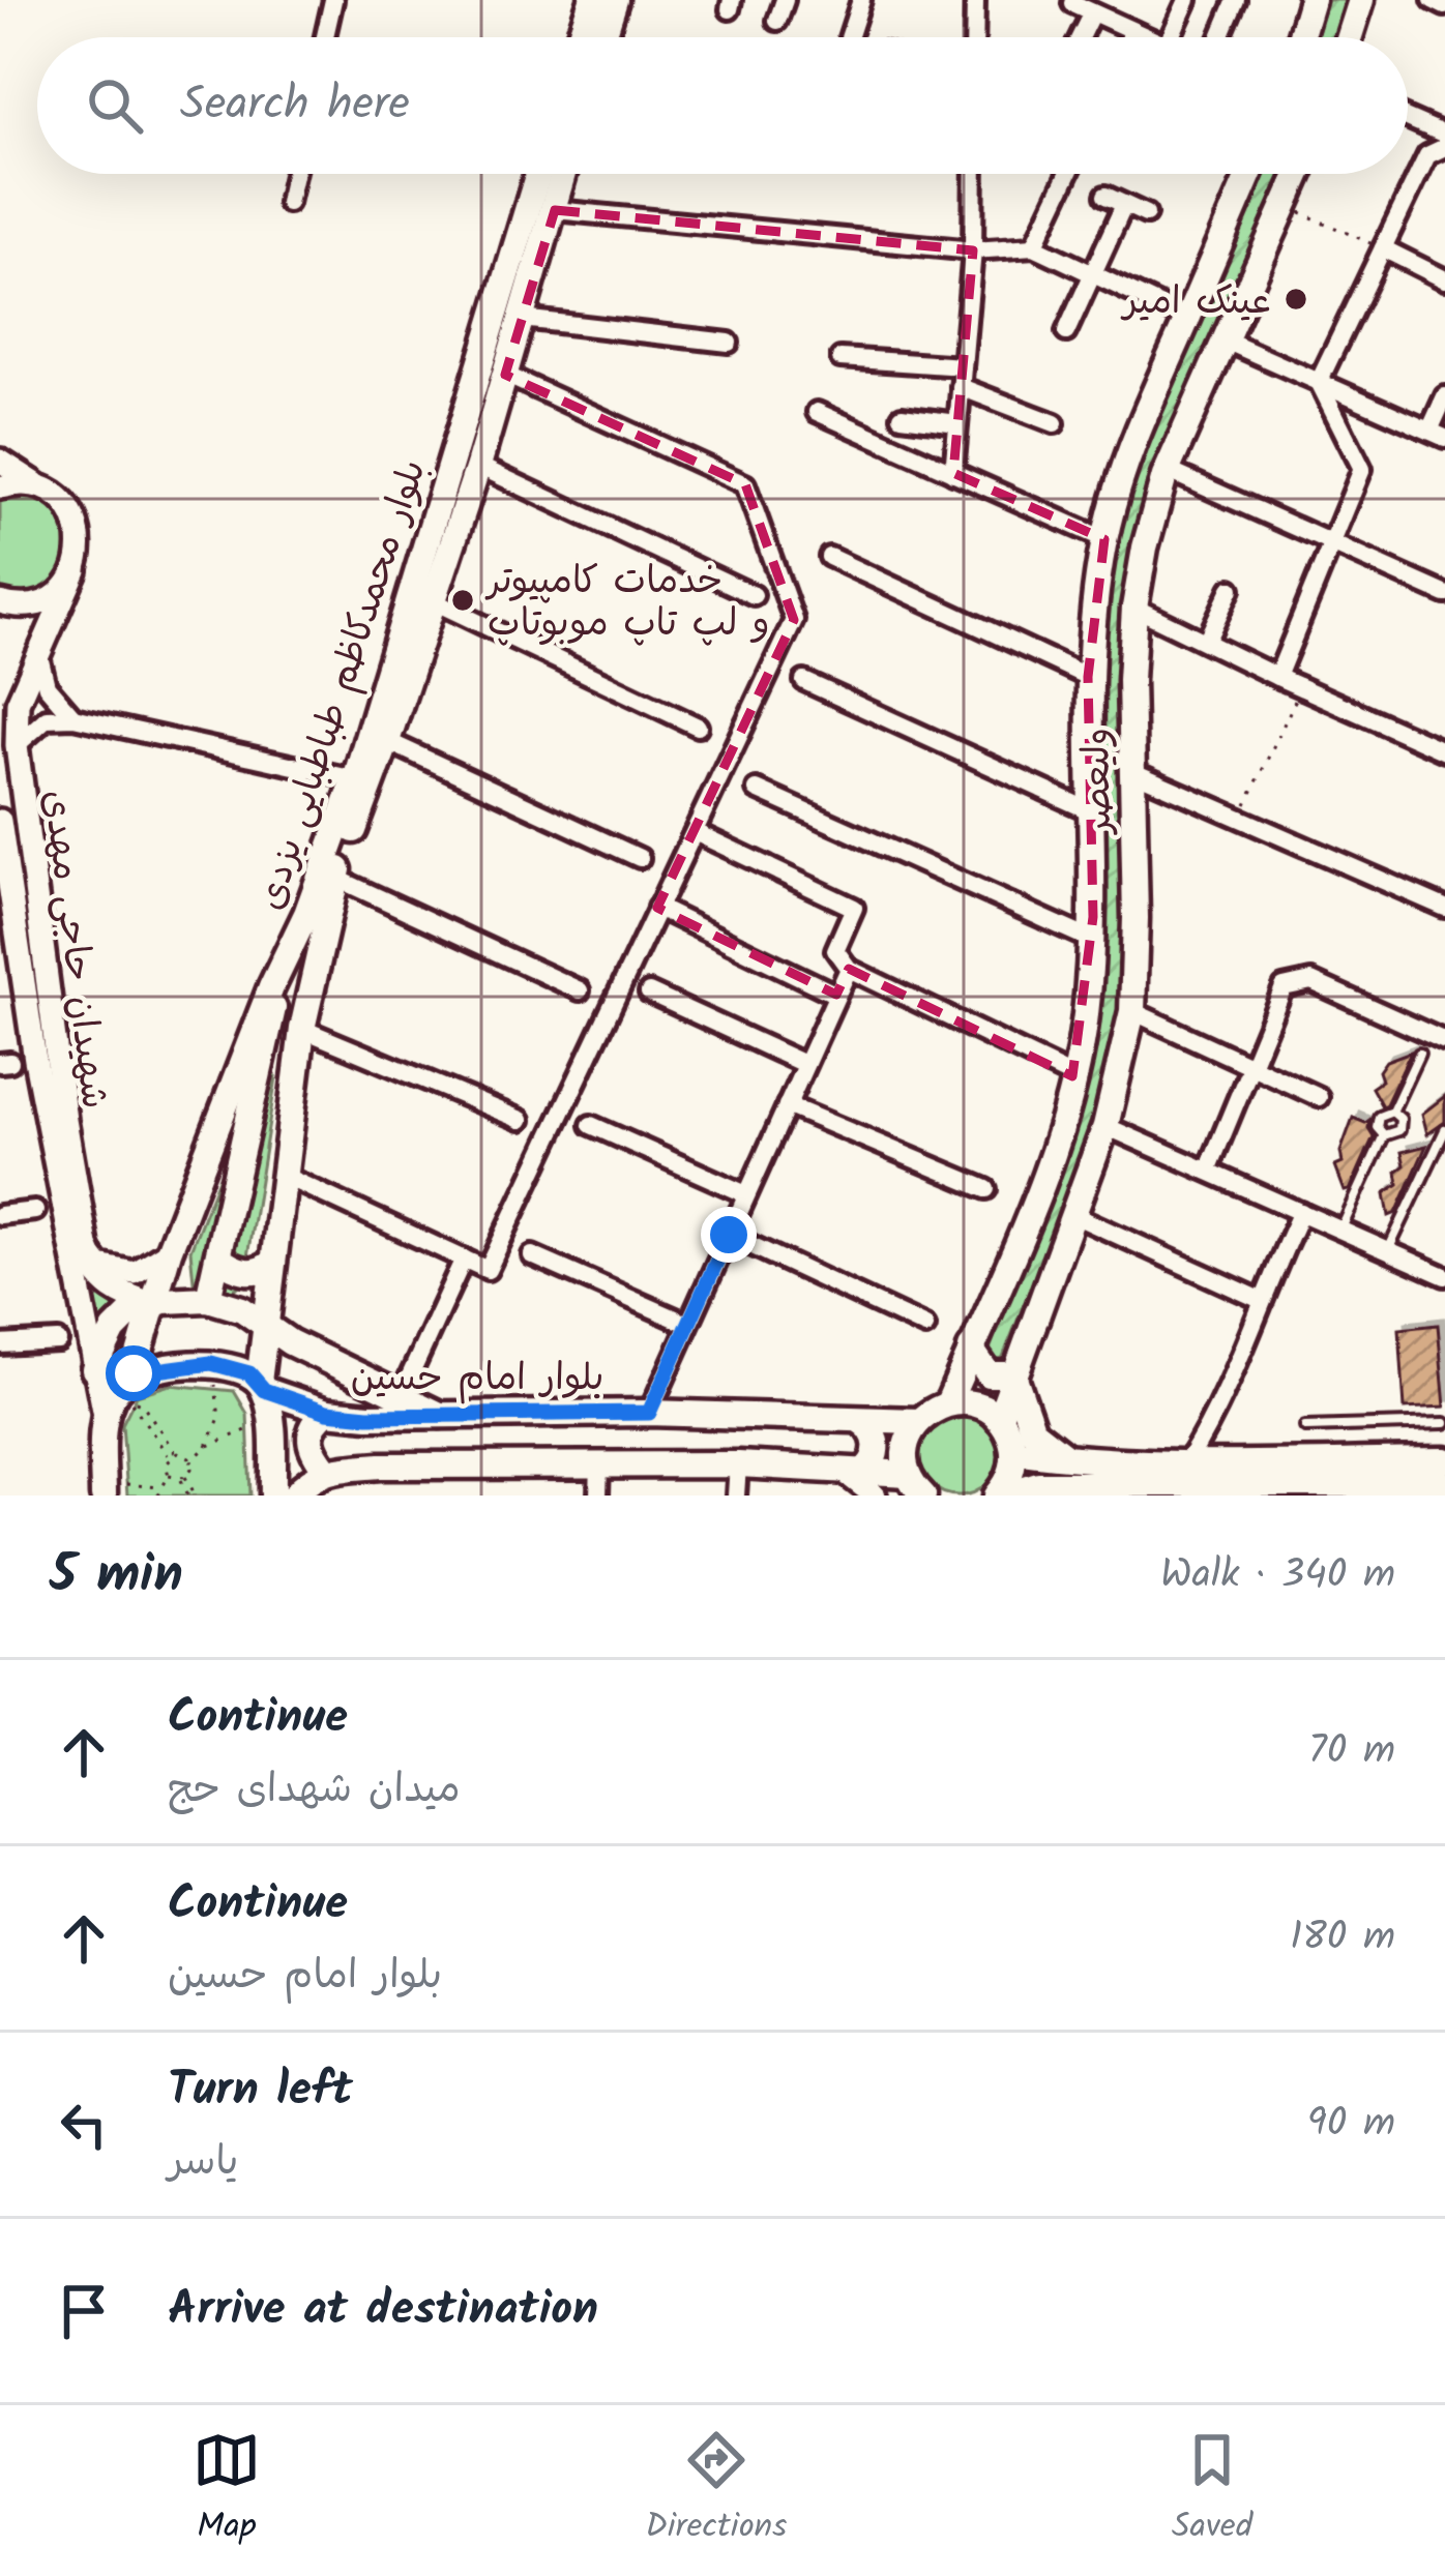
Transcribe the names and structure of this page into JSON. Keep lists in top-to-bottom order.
{
  "streets": {
    "main road": ["بلوار محمدکاظم طباطبایی یزدی", "ولیعصر", "بلوار امام حسین"],
    "street": ["شهیدان حاجی مهدی"]
  },
  "crossings": [
    ["بلوار محمدکاظم طباطبایی یزدی", "شهیدان حاجی مهدی"],
    ["بلوار محمدکاظم طباطبایی یزدی", "بلوار امام حسین"]
  ],
  "places": ["عینک امیر", "خدمات کامپیوتر و لپ تاپ موبوتاپ"],
  "page": {
    "search": "Search here",
    "heading": ["5 min", "Walk · 340 m"],
    "list": [
      ["Continue", "میدان شهدای حج", "70 m"],
      ["Continue", "بلوار امام حسین", "180 m"],
      ["Turn left", "یاسر", "90 m"],
      "Arrive at destination"
    ],
    "nav": ["Map", "Directions", "Saved"]
  }
}
